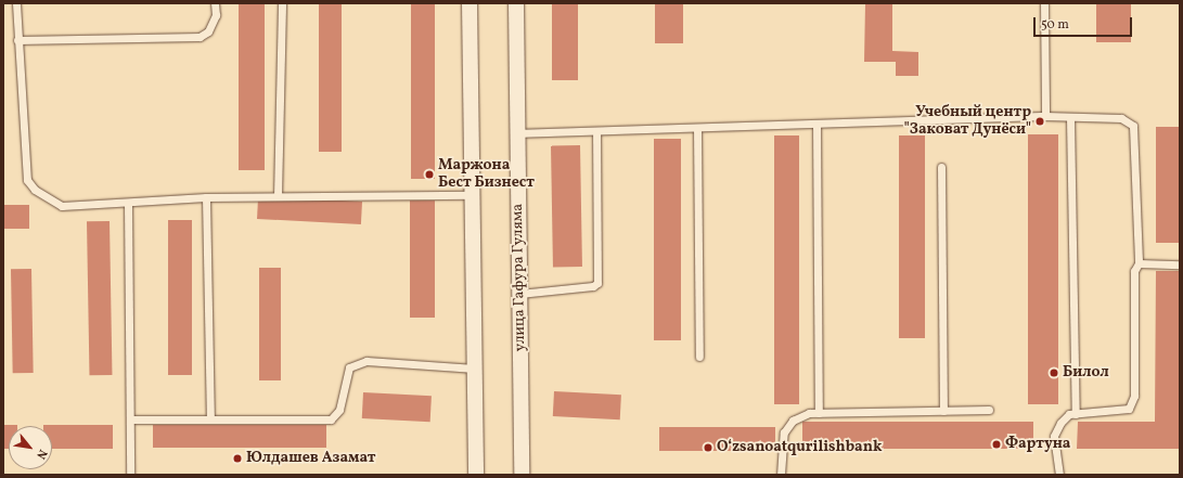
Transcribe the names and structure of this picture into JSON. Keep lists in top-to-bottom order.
{
  "streets": {
    "street": ["улица Гафура Гуляма"]
  },
  "places": [
    "Учебный центр \"Заковат Дунёси\"",
    "Маржона Бест Бизнест",
    "Билол",
    "Фартуна",
    "Oʻzsanoatqurilishbank",
    "Юлдашев Азамат"
  ],
  "scale_bar": "50 m",
  "north": "bottom right"
}
